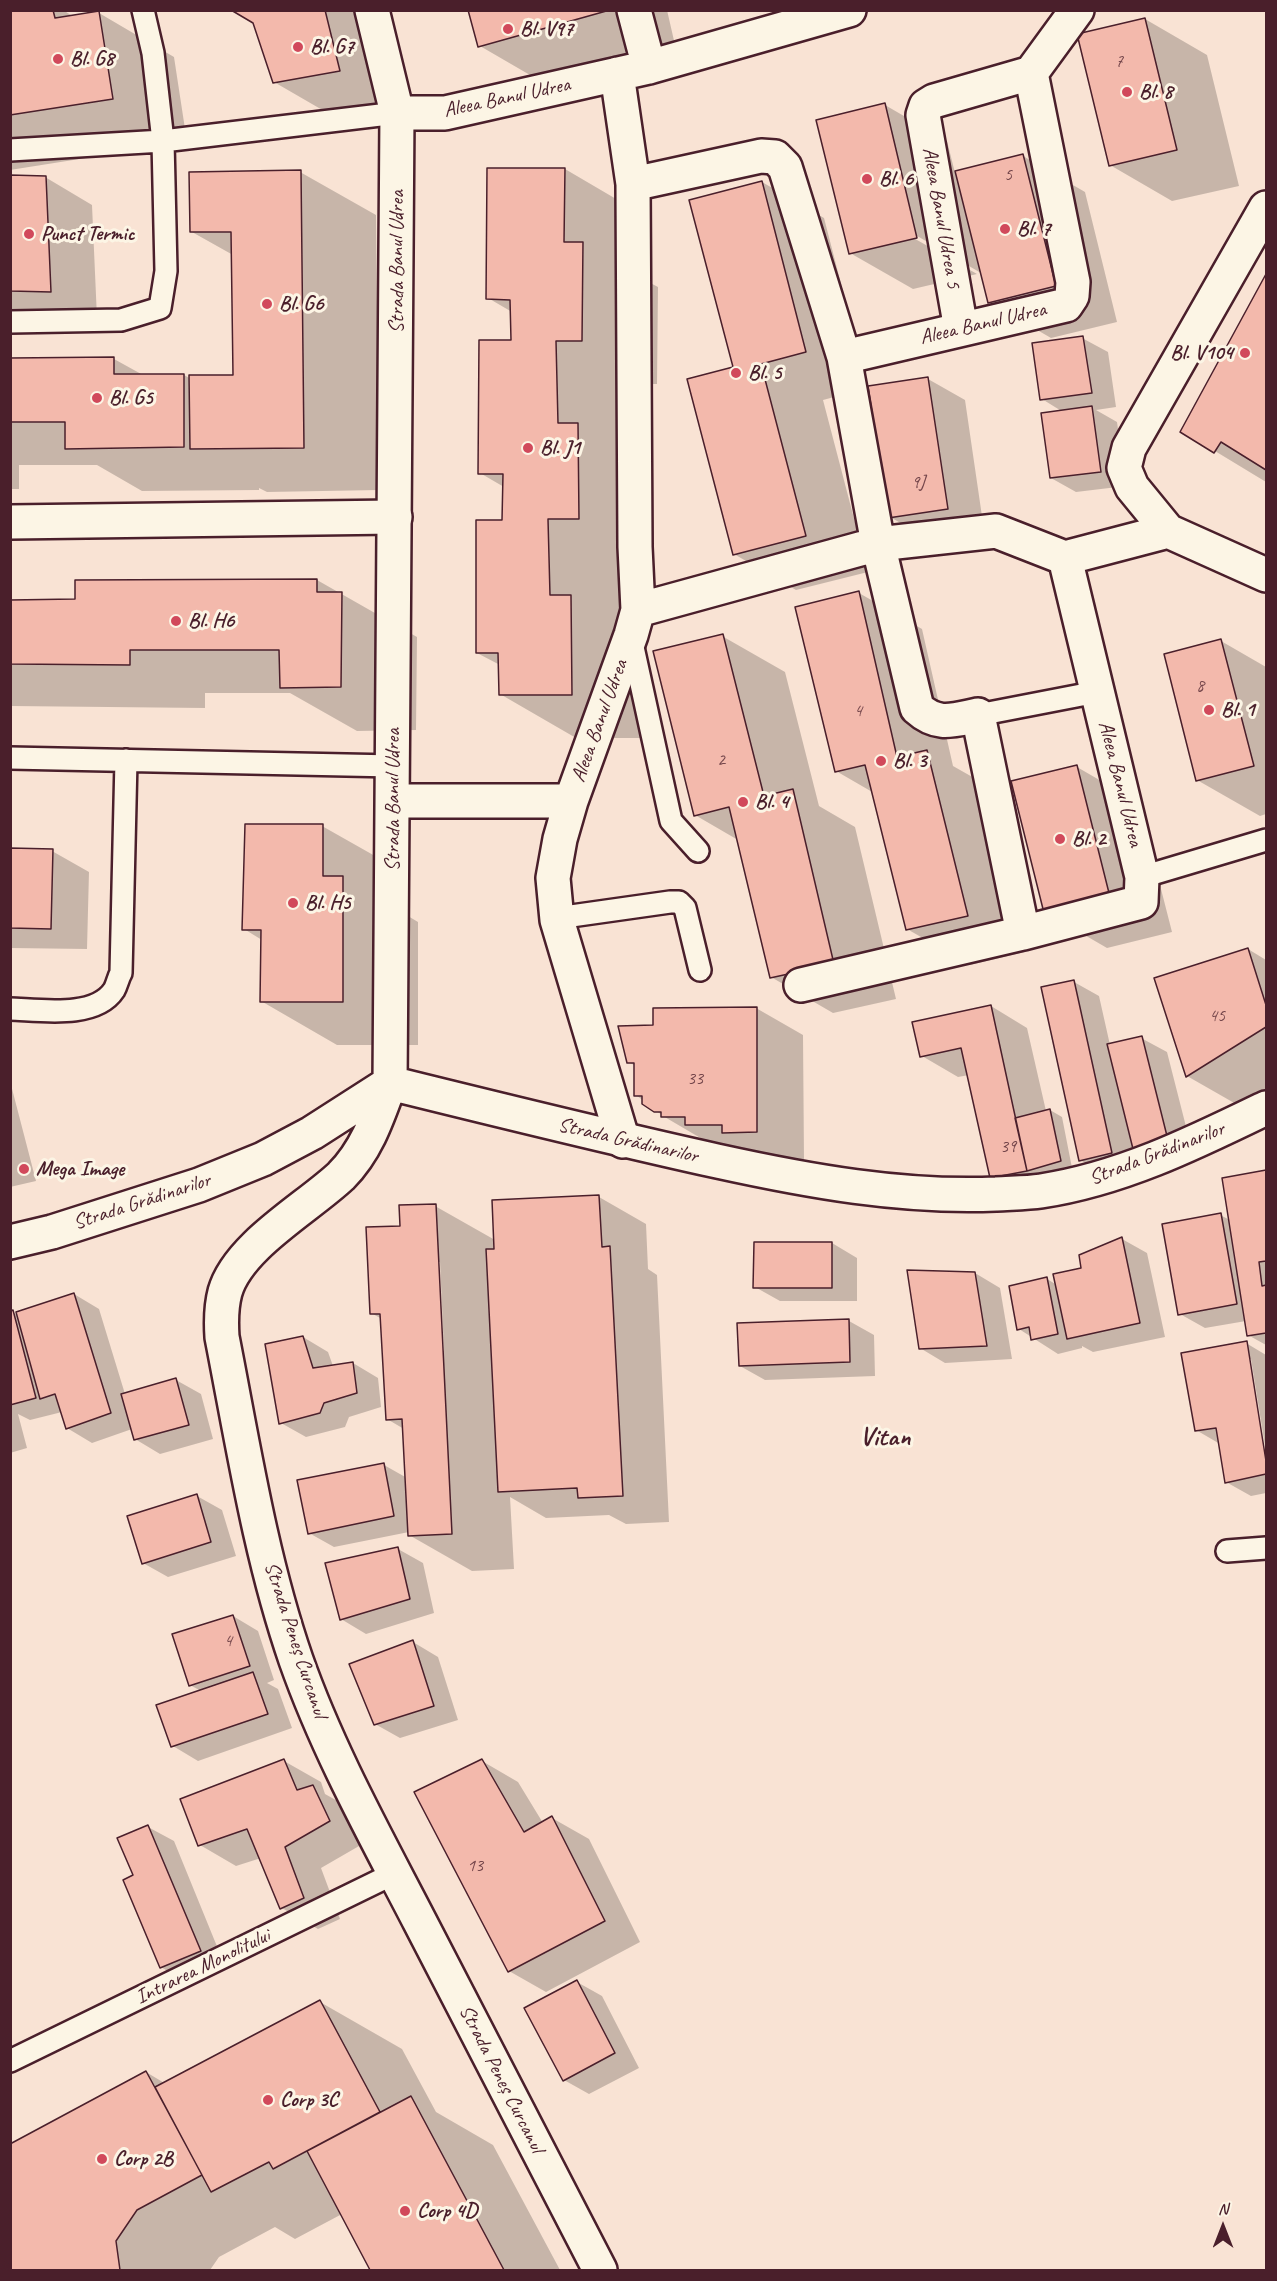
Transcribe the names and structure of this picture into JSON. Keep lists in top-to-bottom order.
{
  "streets": {
    "street": [
      "Aleea Banul Udrea",
      "Aleea Banul Udrea 5",
      "Strada Banul Udrea",
      "Strada Grădinarilor",
      "Strada Peneș Curcanul"
    ],
    "lane": ["Intrarea Monolitului"]
  },
  "crossings": [
    ["Aleea Banul Udrea", "Aleea Banul Udrea 5"],
    ["Aleea Banul Udrea", "Strada Banul Udrea"],
    ["Strada Banul Udrea", "Strada Grădinarilor"],
    ["Strada Banul Udrea", "Strada Peneș Curcanul"],
    ["Strada Grădinarilor", "Strada Peneș Curcanul"],
    ["Strada Peneș Curcanul", "Intrarea Monolitului"]
  ],
  "districts": ["Vitan"],
  "places": [
    "Bl. V97",
    "Bl. G7",
    "Bl. G8",
    "Bl. 8",
    "Bl. 6",
    "Bl. 7",
    "Punct Termic",
    "Bl. G6",
    "Bl. V104",
    "Bl. 5",
    "Bl. G5",
    "Bl. J1",
    "Bl. H6",
    "Bl. 1",
    "Bl. 3",
    "Bl. 4",
    "Bl. 2",
    "Bl. H5",
    "Mega Image",
    "Corp 3C",
    "Corp 2B",
    "Corp 4D"
  ],
  "house_numbers": [
    "7",
    "5",
    "9J",
    "8",
    "4",
    "2",
    "45",
    "33",
    "39",
    "4",
    "13"
  ],
  "north": "top"
}
